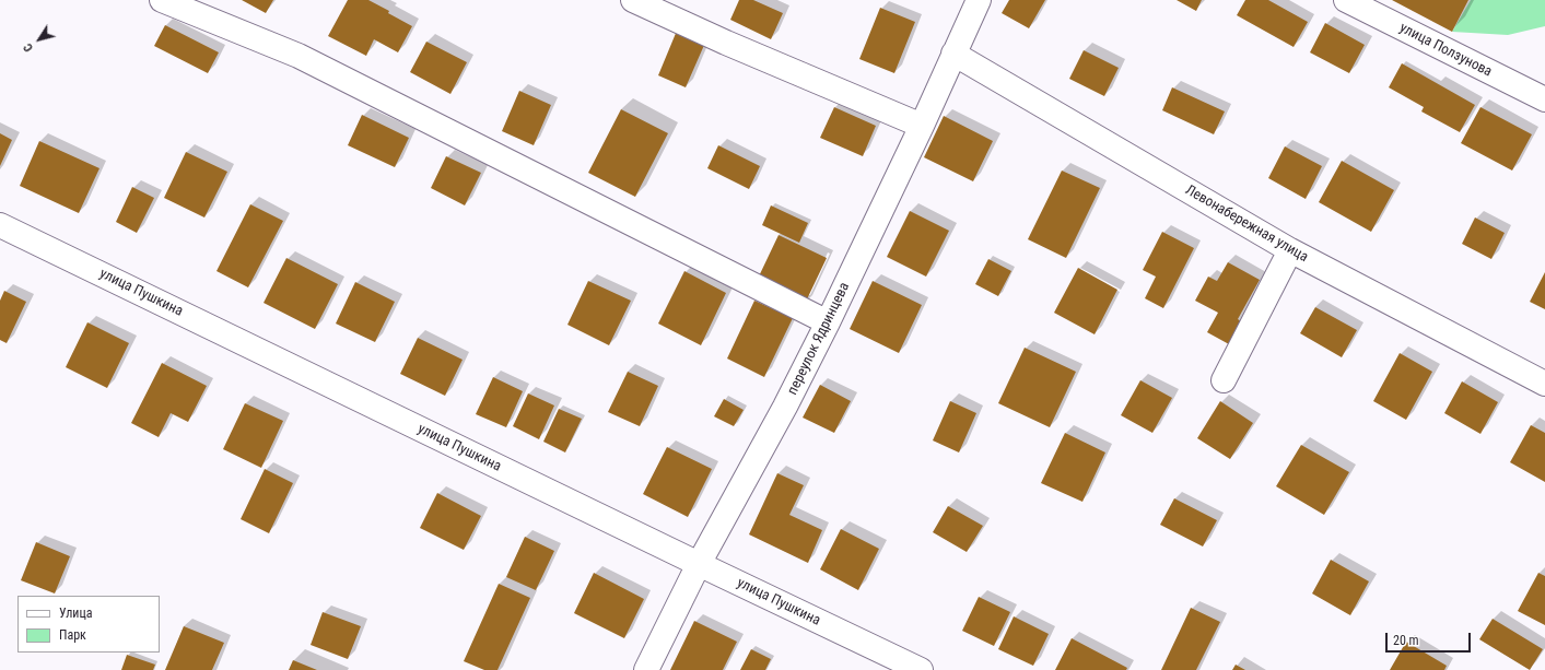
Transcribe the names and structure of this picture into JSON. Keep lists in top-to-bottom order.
{
  "streets": {
    "street": [
      "улица Ползунова",
      "Левонабережная улица",
      "улица Пушкина",
      "переулок Ядринцева"
    ]
  },
  "crossings": [
    ["Левонабережная улица", "переулок Ядринцева"],
    ["улица Пушкина", "переулок Ядринцева"]
  ],
  "legend": ["Улица", "Парк"],
  "scale_bar": "20 m",
  "north": "bottom left"
}
